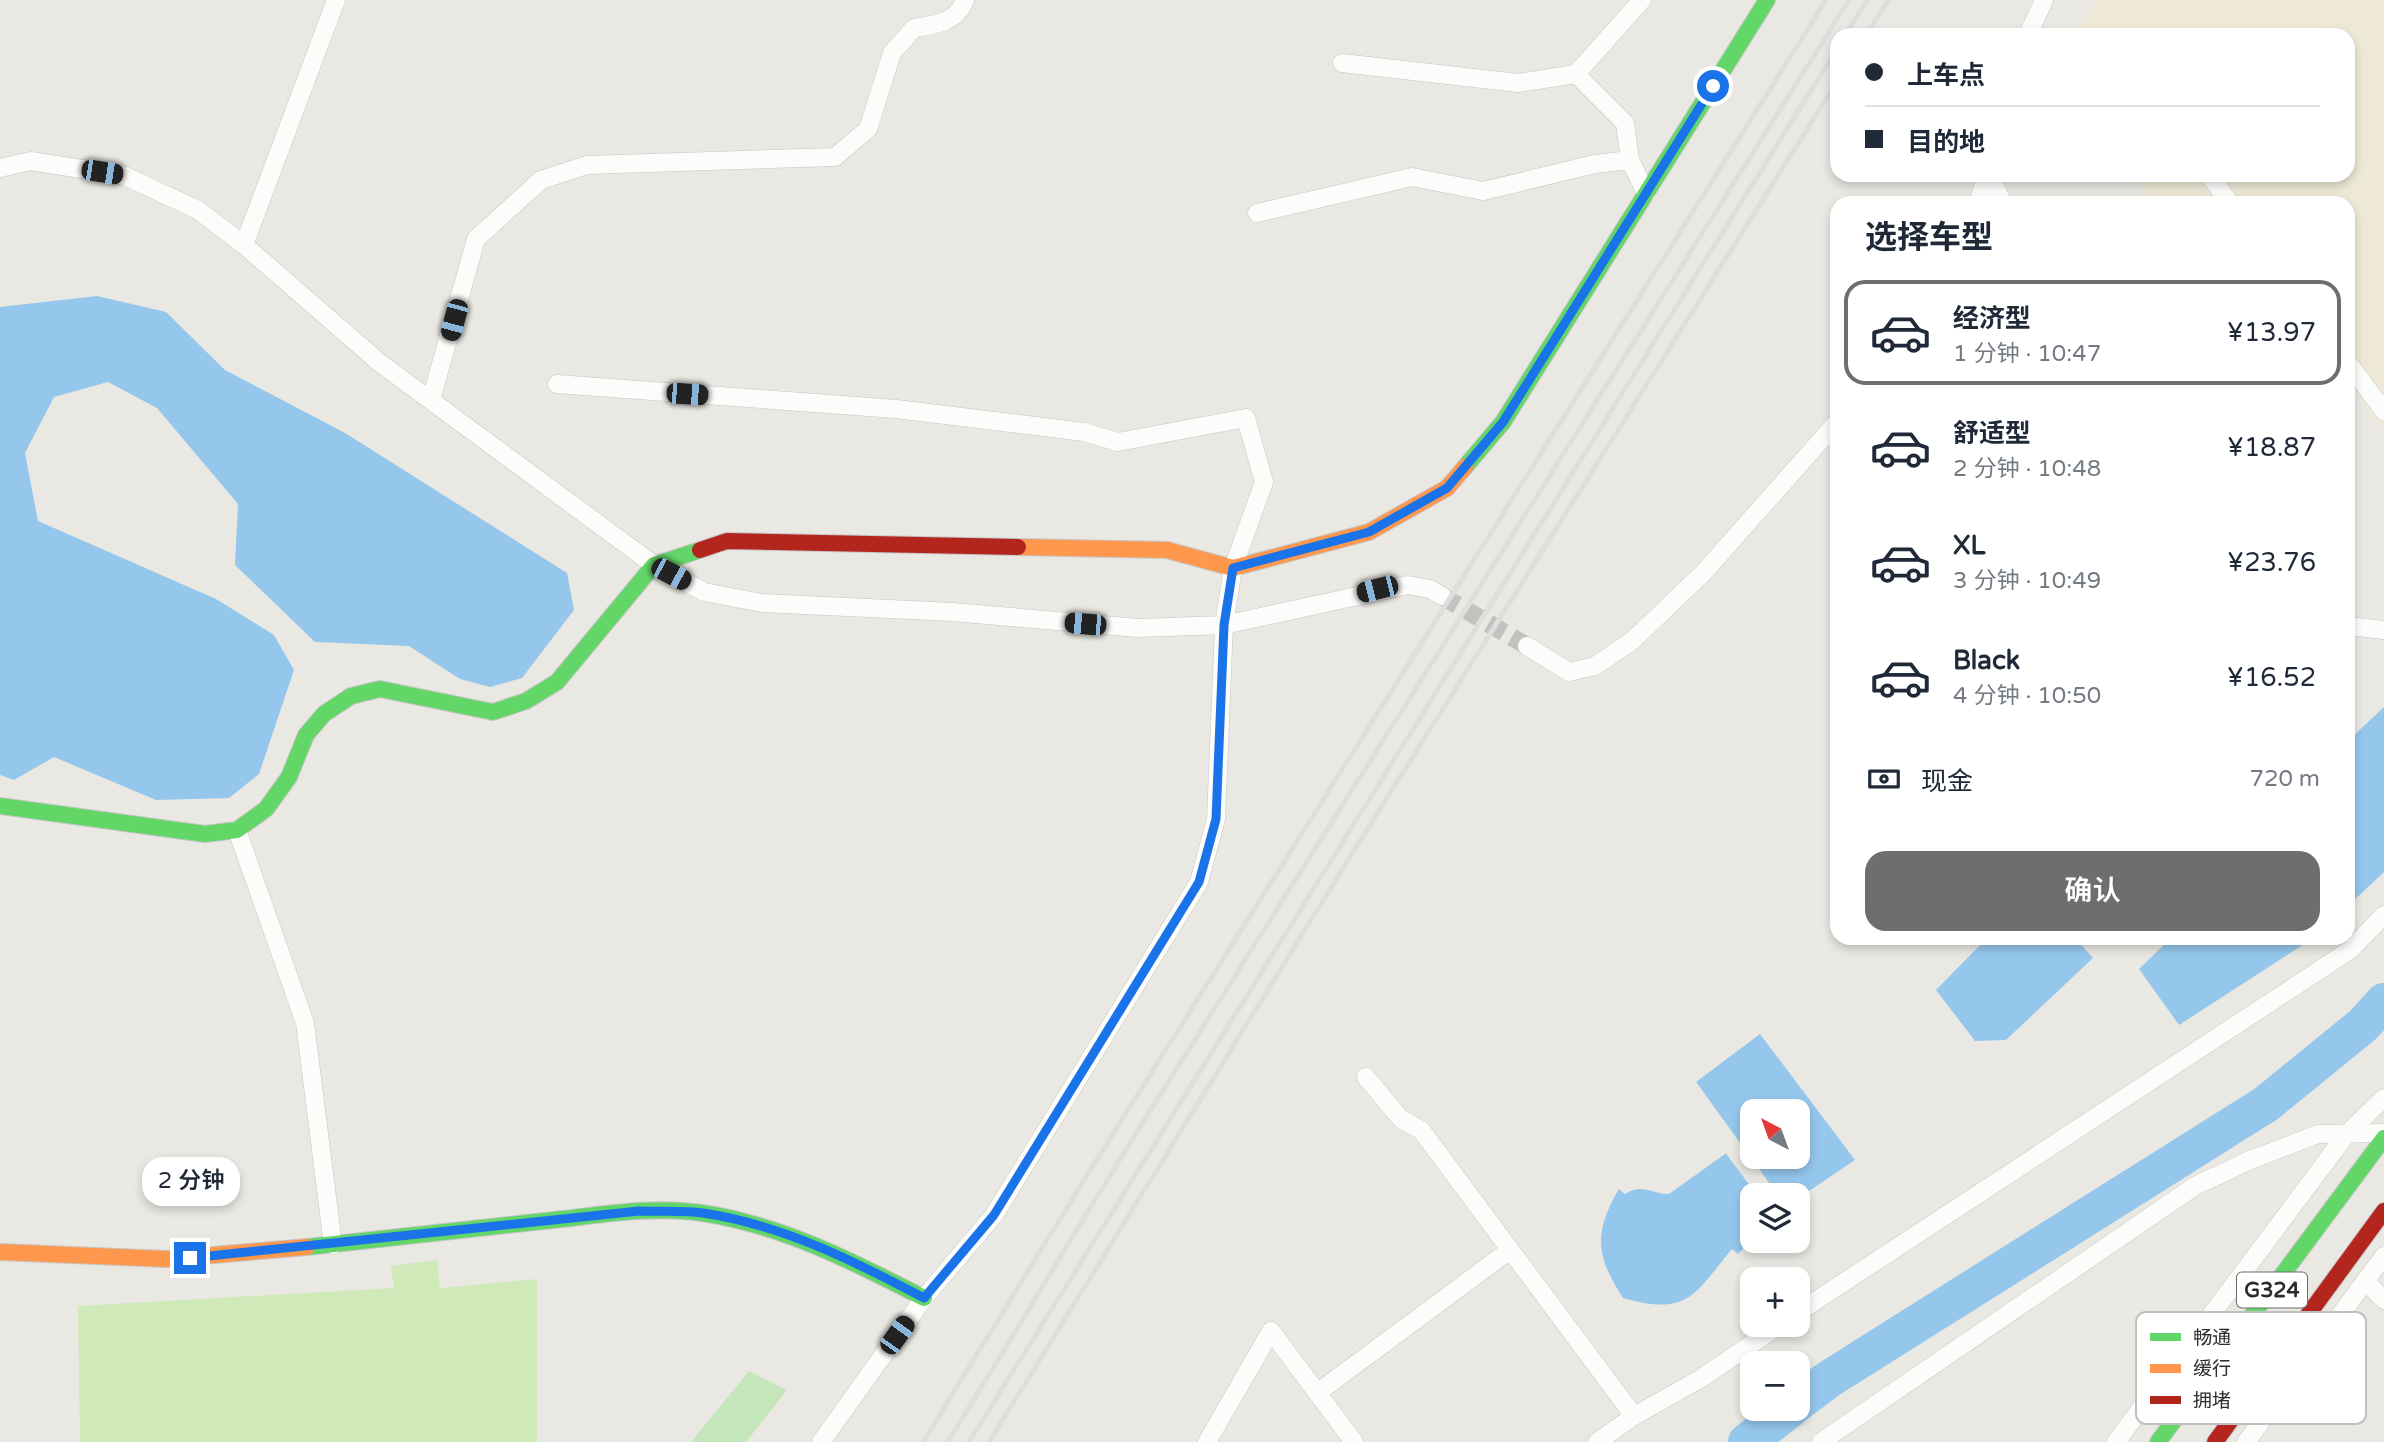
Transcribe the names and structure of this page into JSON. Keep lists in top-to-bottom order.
{
  "streets": {
    "main road": ["G324"]
  },
  "legend": ["畅通", "缓行", "拥堵"],
  "north": "top left",
  "page": {
    "banner": ["上车点", "目的地"],
    "heading": "选择车型",
    "list": [
      {
        "name": "经济型",
        "note": "1 分钟 · 10:47",
        "value": "¥13.97"
      },
      {
        "name": "舒适型",
        "note": "2 分钟 · 10:48",
        "value": "¥18.87"
      },
      {
        "name": "XL",
        "note": "3 分钟 · 10:49",
        "value": "¥23.76"
      },
      {
        "name": "Black",
        "note": "4 分钟 · 10:50",
        "value": "¥16.52"
      }
    ],
    "pay": ["现金", "720 m"],
    "buttons": "确认",
    "map_buttons": ["+", "−"],
    "bubble": "2 分钟"
  }
}
